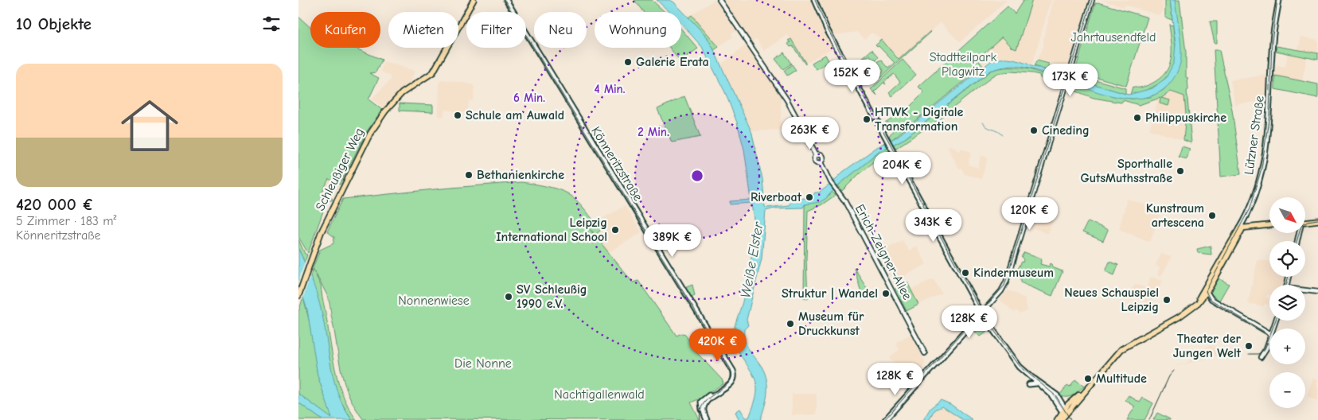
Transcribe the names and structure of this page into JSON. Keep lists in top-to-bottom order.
{
  "streets": {
    "main road": ["Lützner Straße", "Könneritzstraße", "Schleußiger Weg"],
    "street": ["Erich-Zeigner-Allee"]
  },
  "water": ["Weiße Elster"],
  "parks": [
    "Jahrtausendfeld",
    "Stadtteilpark Plagwitz",
    "Nonnenwiese",
    "Die Nonne",
    "Nachtigallenwald"
  ],
  "places": [
    "Galerie Erata",
    "Schule am Auwald",
    "Philippuskirche",
    "HTWK - Digitale Transformation",
    "Cineding",
    "Sporthalle GutsMuthsstraße",
    "Bethanienkirche",
    "Riverboat",
    "Kunstraum artescena",
    "Leipzig International School",
    "Kindermuseum",
    "Struktur | Wandel",
    "SV Schleußig 1990 e.V.",
    "Neues Schauspiel Leipzig",
    "Museum für Druckkunst",
    "Theater der Jungen Welt",
    "Multitude"
  ],
  "north": "bottom right",
  "page": {
    "heading": "10 Objekte",
    "chip": [
      "Kaufen",
      "Mieten",
      "Filter",
      "Neu",
      "Wohnung"
    ],
    "list": [
      {
        "name": "420 000 €",
        "note": "5 Zimmer · 183 m² · Könneritzstraße"
      }
    ],
    "price": [
      "152K €",
      "173K €",
      "263K €",
      "204K €",
      "120K €",
      "343K €",
      "389K €",
      "128K €",
      "420K €",
      "128K €"
    ],
    "map_buttons": ["+", "−"]
  },
  "rings": ["4 Min.", "6 Min.", "2 Min."]
}
